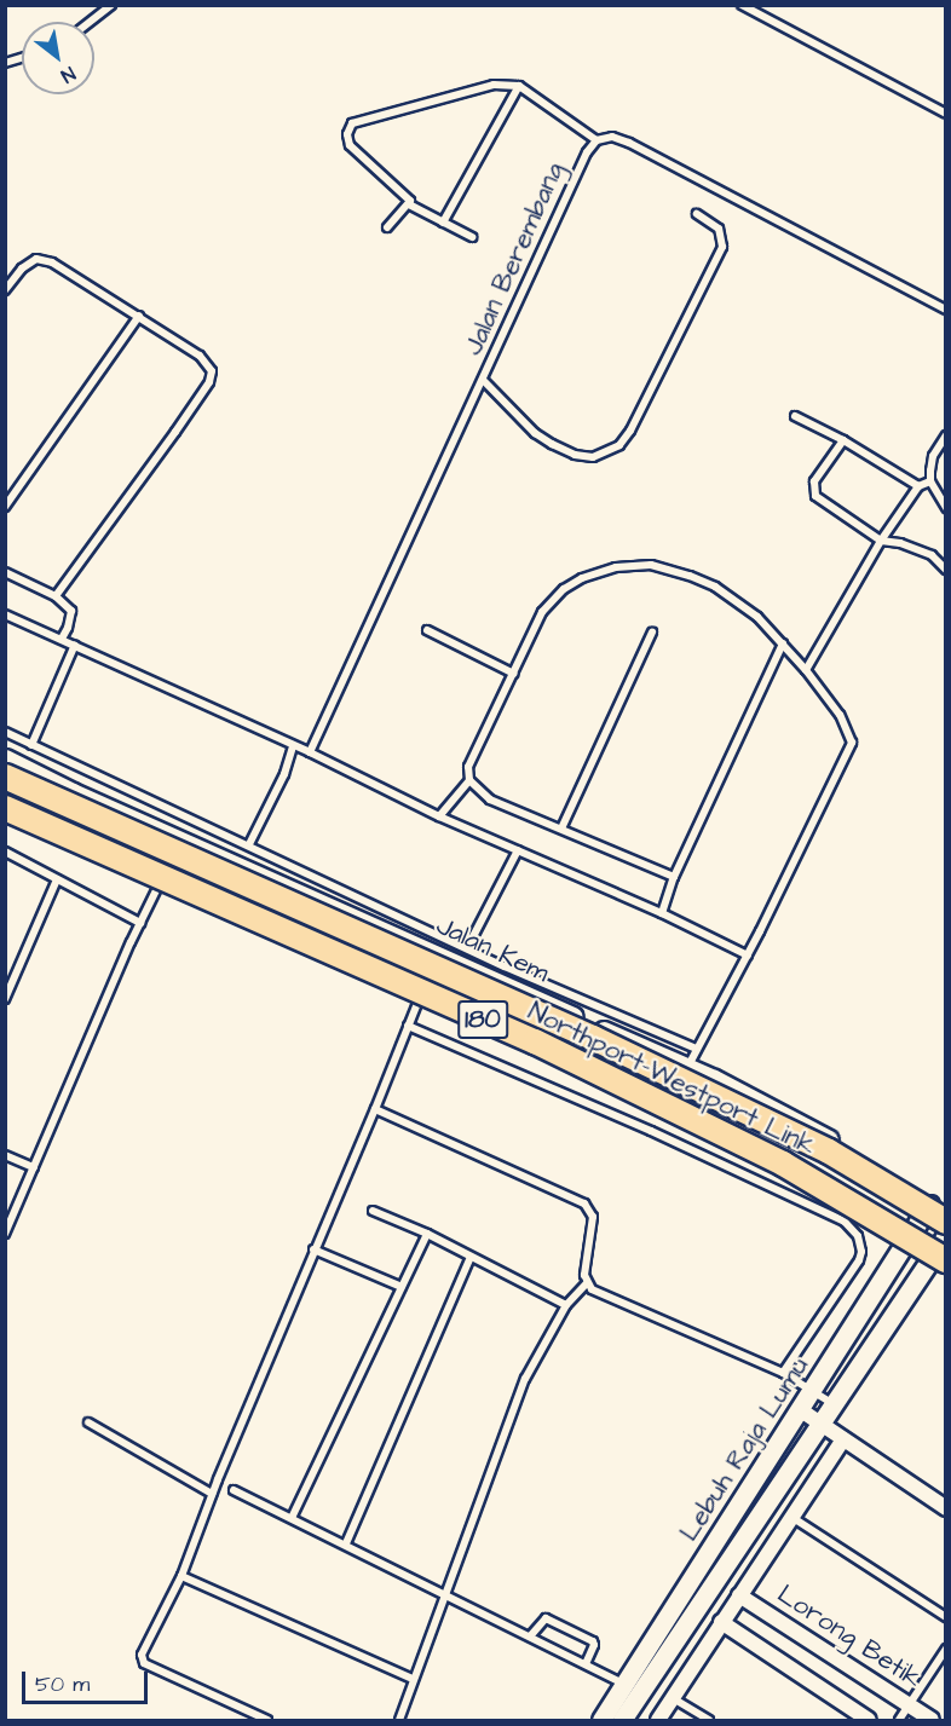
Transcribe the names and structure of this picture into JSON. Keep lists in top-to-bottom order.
{
  "streets": {
    "main road": ["180", "Northport-Westport Link"],
    "street": ["Jalan Kem", "Lebuh Raja Lumu", "Lorong Betik"],
    "lane": ["Jalan Berembang"]
  },
  "crossings": [
    ["Jalan Kem", "Northport-Westport Link"],
    ["Jalan Kem", "Lebuh Raja Lumu"],
    ["Northport-Westport Link", "Lebuh Raja Lumu"]
  ],
  "scale_bar": "50 m",
  "north": "bottom right"
}
